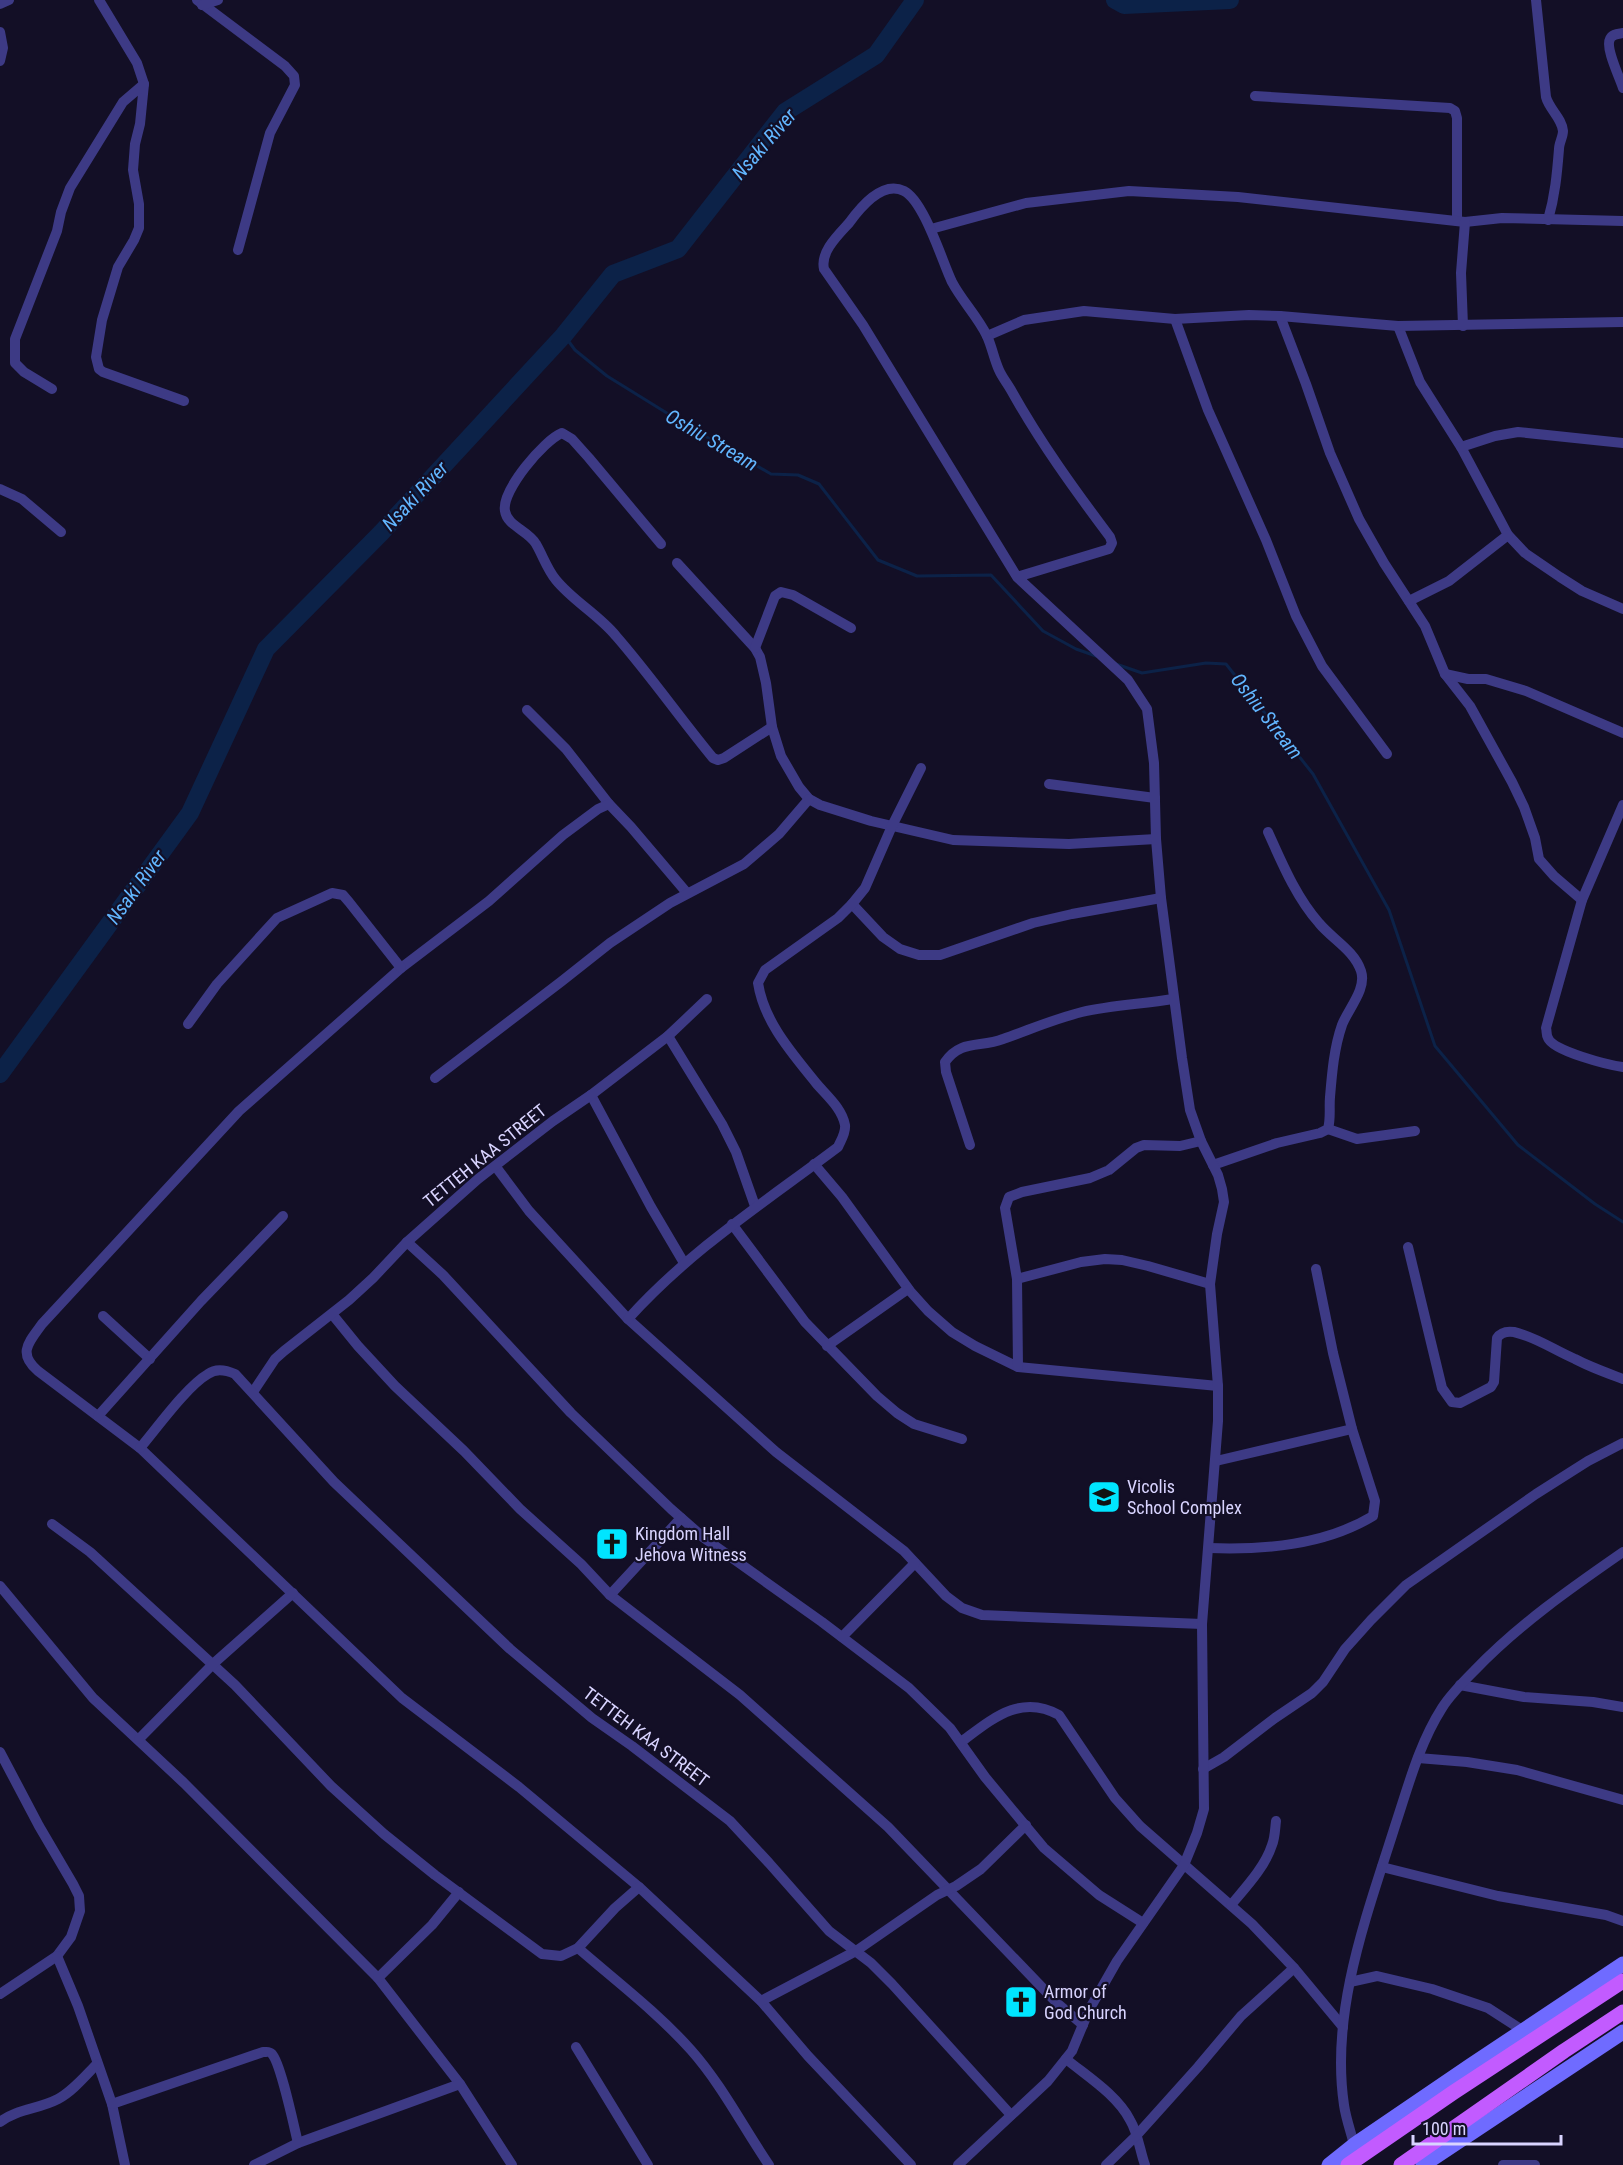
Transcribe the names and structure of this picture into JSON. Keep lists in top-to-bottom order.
{
  "streets": {
    "street": ["TETTEH KAA STREET"]
  },
  "water": ["Nsaki River", "Oshiu Stream"],
  "places": {
    "school or university": ["Vicolis School Complex"],
    "church": ["Kingdom Hall Jehova Witness", "Armor of God Church"]
  },
  "scale_bar": "100 m"
}
